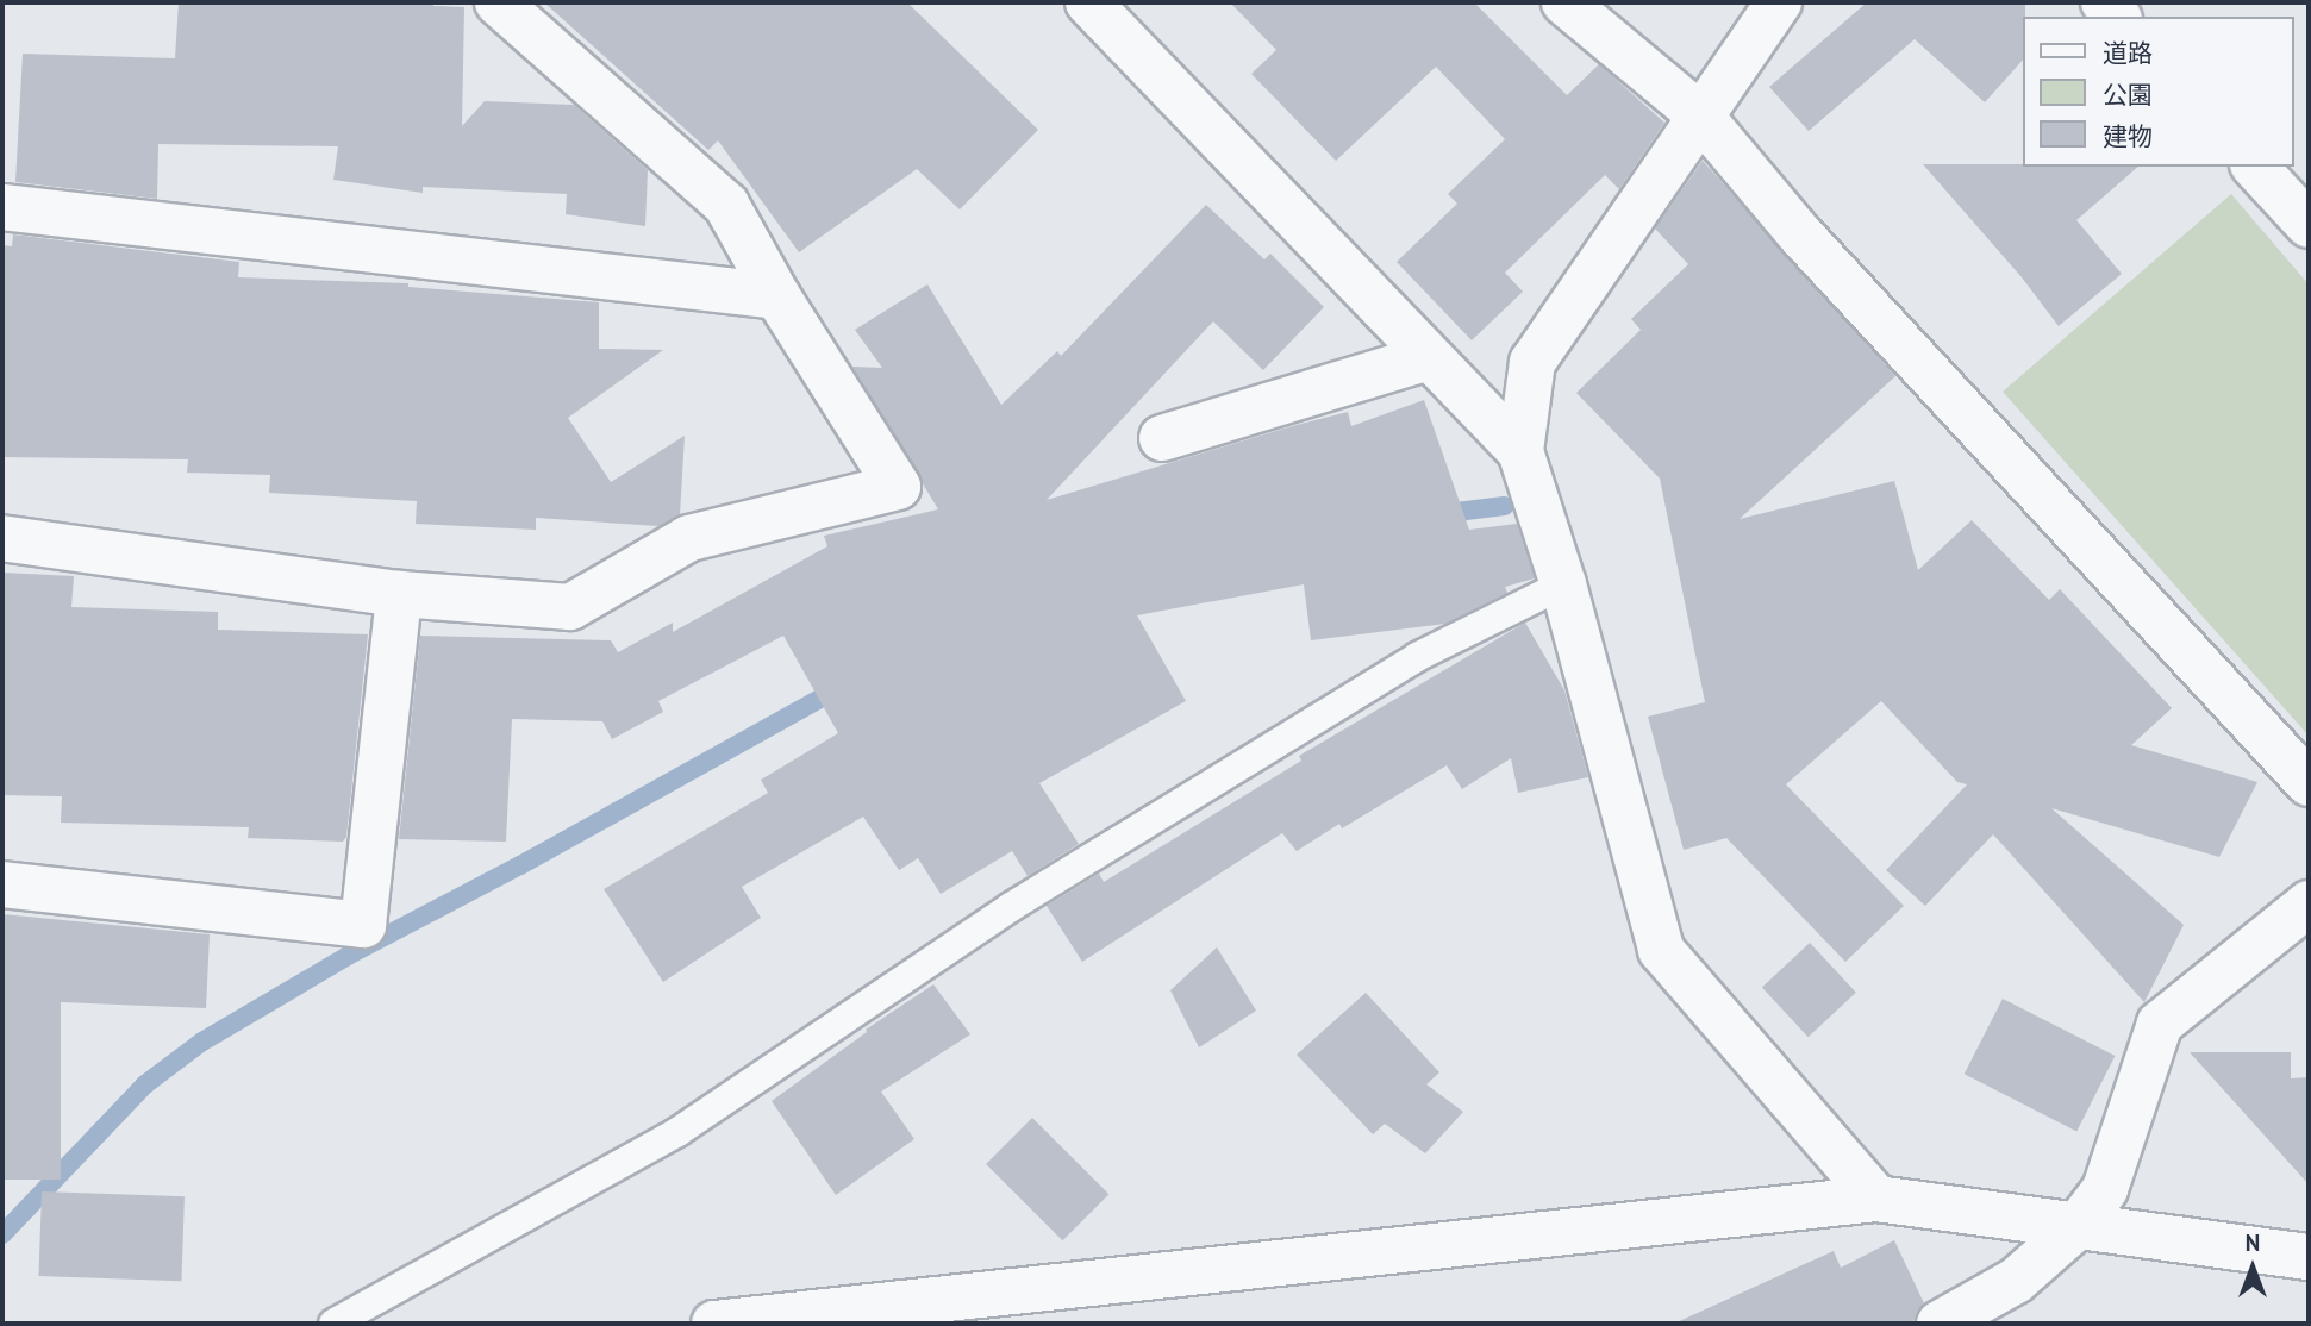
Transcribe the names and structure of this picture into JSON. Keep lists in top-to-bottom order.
{
  "legend": ["道路", "公園", "建物"],
  "north": "top"
}
